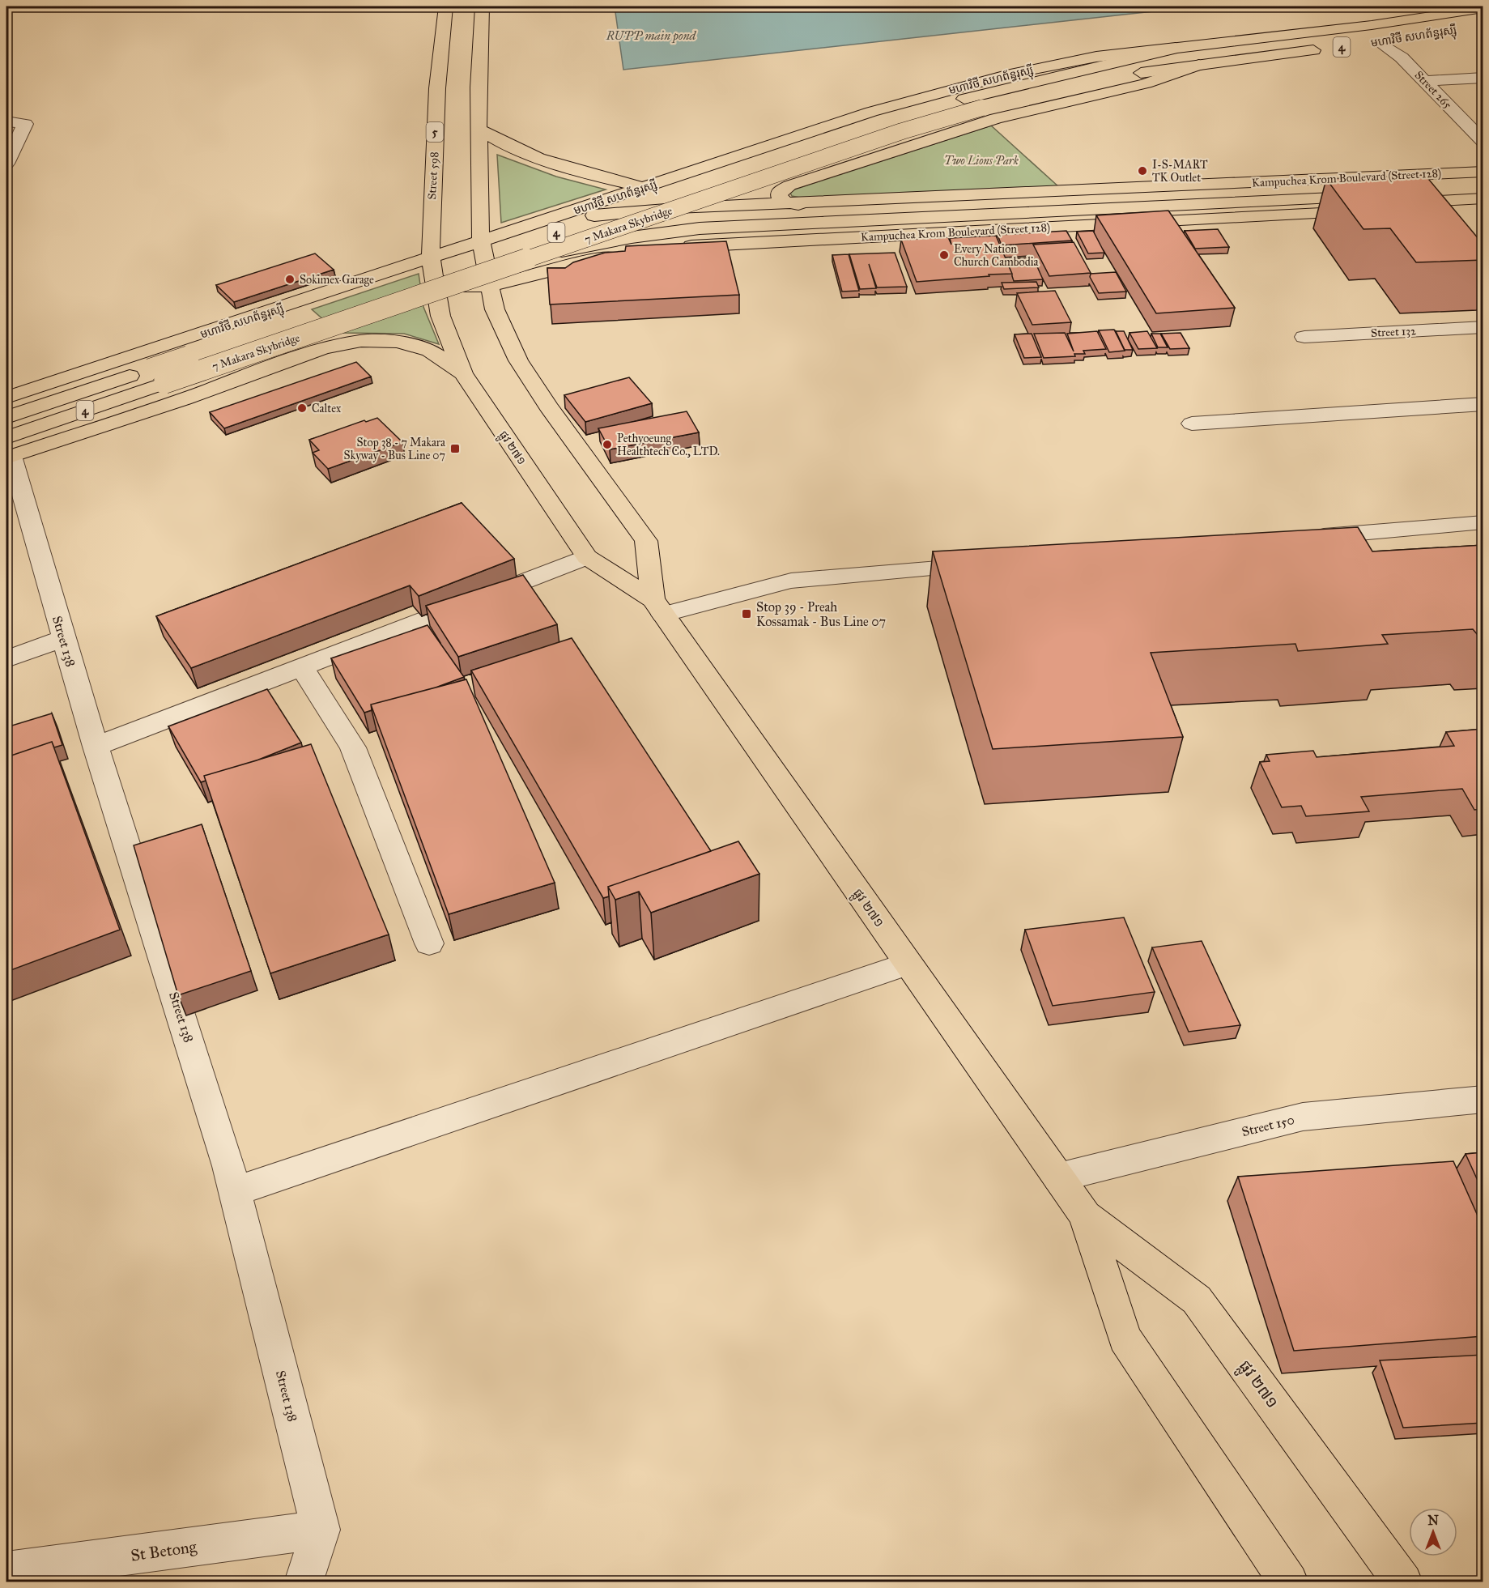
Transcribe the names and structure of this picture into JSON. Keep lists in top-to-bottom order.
{
  "streets": {
    "main road": [
      "មហាវិថី សហព័ន្ធរុស្ស៊ី",
      "4",
      "5",
      "Street 598",
      "Kampuchea Krom Boulevard (Street 128)",
      "7 Makara Skybridge",
      "ផ្លូវ ២៧១"
    ],
    "street": [
      "Street 265",
      "Street 132",
      "Street 138",
      "Street 150",
      "St Betong"
    ]
  },
  "crossings": [
    ["មហាវិថី សហព័ន្ធរុស្ស៊ី", "Street 265"],
    ["មហាវិថី សហព័ន្ធរុស្ស៊ី", "Street 598"],
    ["មហាវិថី សហព័ន្ធរុស្ស៊ី", "Kampuchea Krom Boulevard (Street 128)"],
    ["មហាវិថី សហព័ន្ធរុស្ស៊ី", "7 Makara Skybridge"],
    ["មហាវិថី សហព័ន្ធរុស្ស៊ី", "ផ្លូវ ២៧១"],
    ["Street 598", "ផ្លូវ ២៧១"],
    ["Kampuchea Krom Boulevard (Street 128)", "ផ្លូវ ២៧១"],
    ["7 Makara Skybridge", "Street 138"],
    ["ផ្លូវ ២៧១", "Street 150"],
    ["Street 138", "St Betong"]
  ],
  "water": ["RUPP main pond"],
  "parks": ["Two Lions Park"],
  "places": {
    "other": [
      "I-S-MART TK Outlet",
      "Every Nation Church Cambodia",
      "Sokimex Garage",
      "Caltex",
      "Pethyoeung Healthtech Co., LTD."
    ],
    "transit": ["Stop 38 - 7 Makara Skyway - Bus Line 07", "Stop 39 - Preah Kossamak - Bus Line 07"]
  },
  "north": "top"
}
